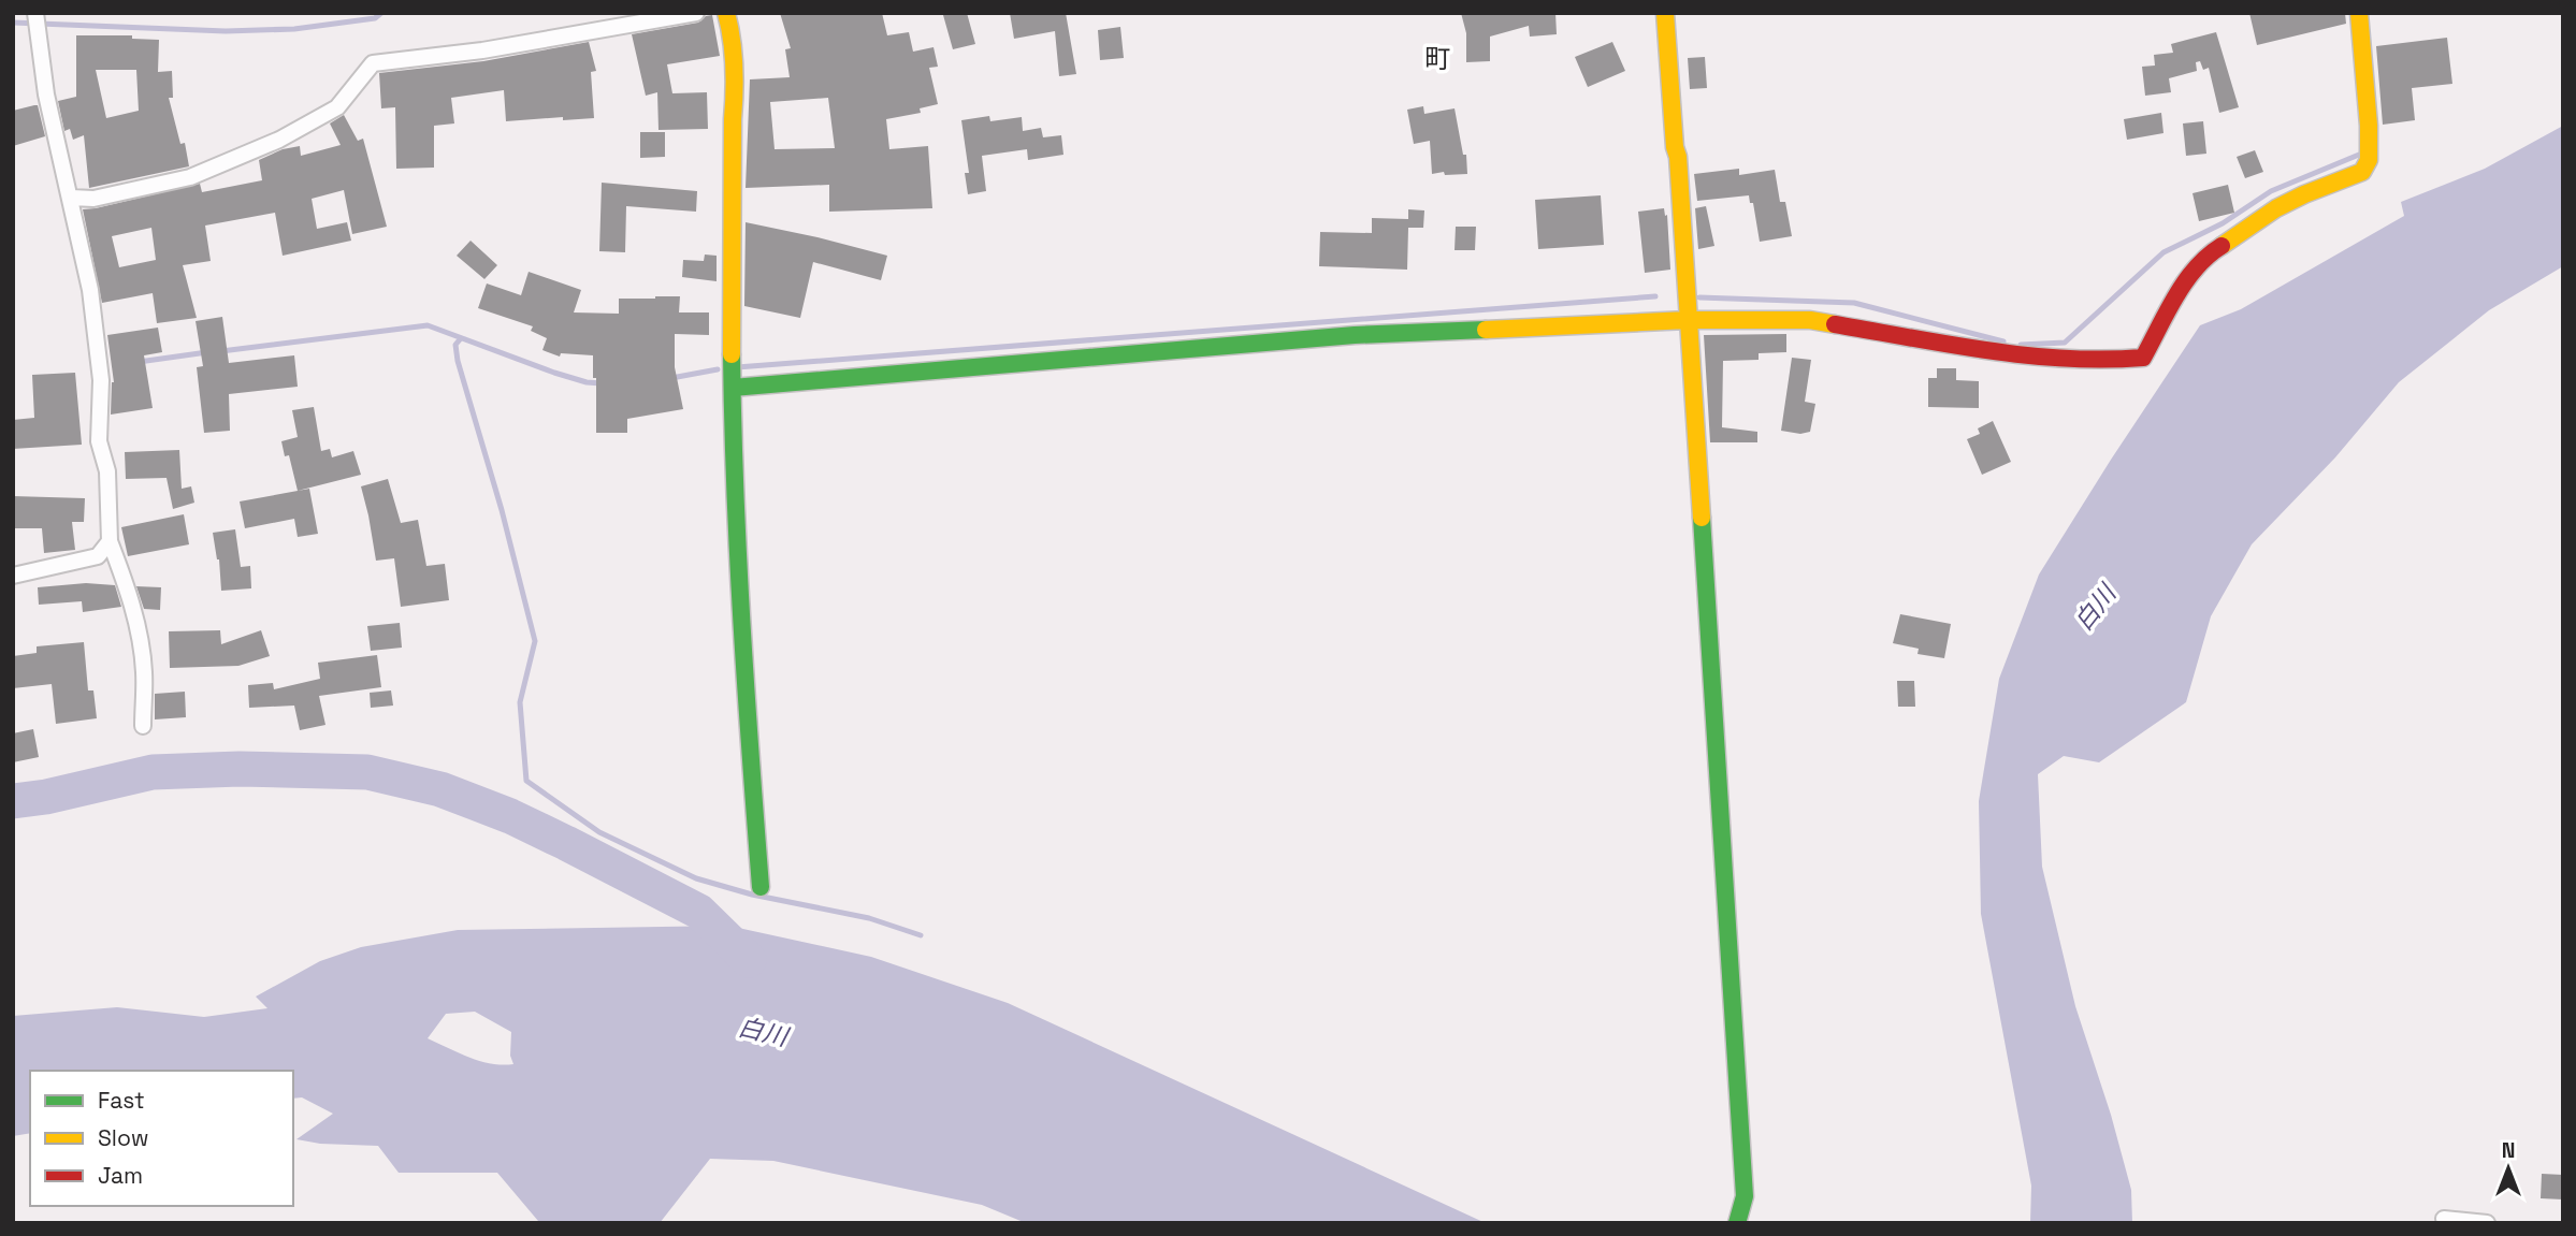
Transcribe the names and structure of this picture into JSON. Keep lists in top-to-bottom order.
{
  "districts": ["町"],
  "water": ["白川"],
  "legend": ["Fast", "Slow", "Jam"],
  "north": "top"
}
